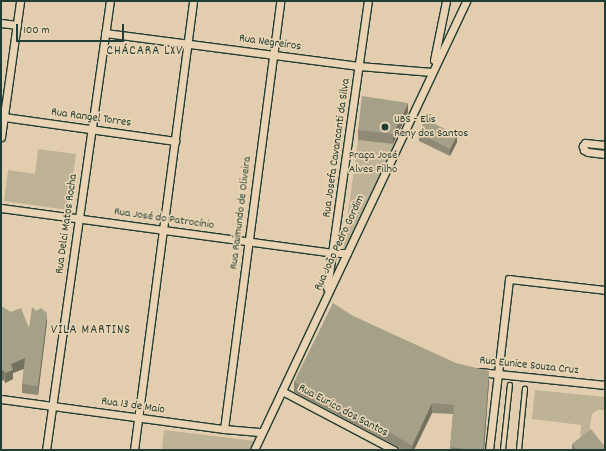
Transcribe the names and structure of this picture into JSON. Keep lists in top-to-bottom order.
{
  "streets": {
    "street": [
      "Rua Negreiros",
      "Rua Rangel Torres",
      "Rua Josefa Cavancanti da Silva",
      "Rua Raimundo de Oliveira",
      "Rua José do Patrocínio",
      "Rua Delci Matos Rocha",
      "Rua João Pedro Gordim",
      "Rua Eunice Souza Cruz",
      "Rua 13 de Maio",
      "Rua Eurico dos Santos"
    ]
  },
  "crossings": [
    ["Rua Negreiros", "Rua Josefa Cavancanti da Silva"],
    ["Rua Negreiros", "Rua Raimundo de Oliveira"],
    ["Rua Negreiros", "Rua Delci Matos Rocha"],
    ["Rua Negreiros", "Rua João Pedro Gordim"],
    ["Rua Rangel Torres", "Rua Delci Matos Rocha"],
    ["Rua Josefa Cavancanti da Silva", "Rua José do Patrocínio"],
    ["Rua Josefa Cavancanti da Silva", "Rua João Pedro Gordim"],
    ["Rua Raimundo de Oliveira", "Rua José do Patrocínio"],
    ["Rua Raimundo de Oliveira", "Rua 13 de Maio"],
    ["Rua José do Patrocínio", "Rua Delci Matos Rocha"],
    ["Rua José do Patrocínio", "Rua João Pedro Gordim"],
    ["Rua Delci Matos Rocha", "Rua 13 de Maio"],
    ["Rua João Pedro Gordim", "Rua 13 de Maio"],
    ["Rua João Pedro Gordim", "Rua Eurico dos Santos"]
  ],
  "districts": ["CHÁCARA LXV", "VILA MARTINS"],
  "parks": ["Praça José Alves Filho"],
  "places": ["UBS - Elis Reny dos Santos"],
  "scale_bar": "100 m"
}
